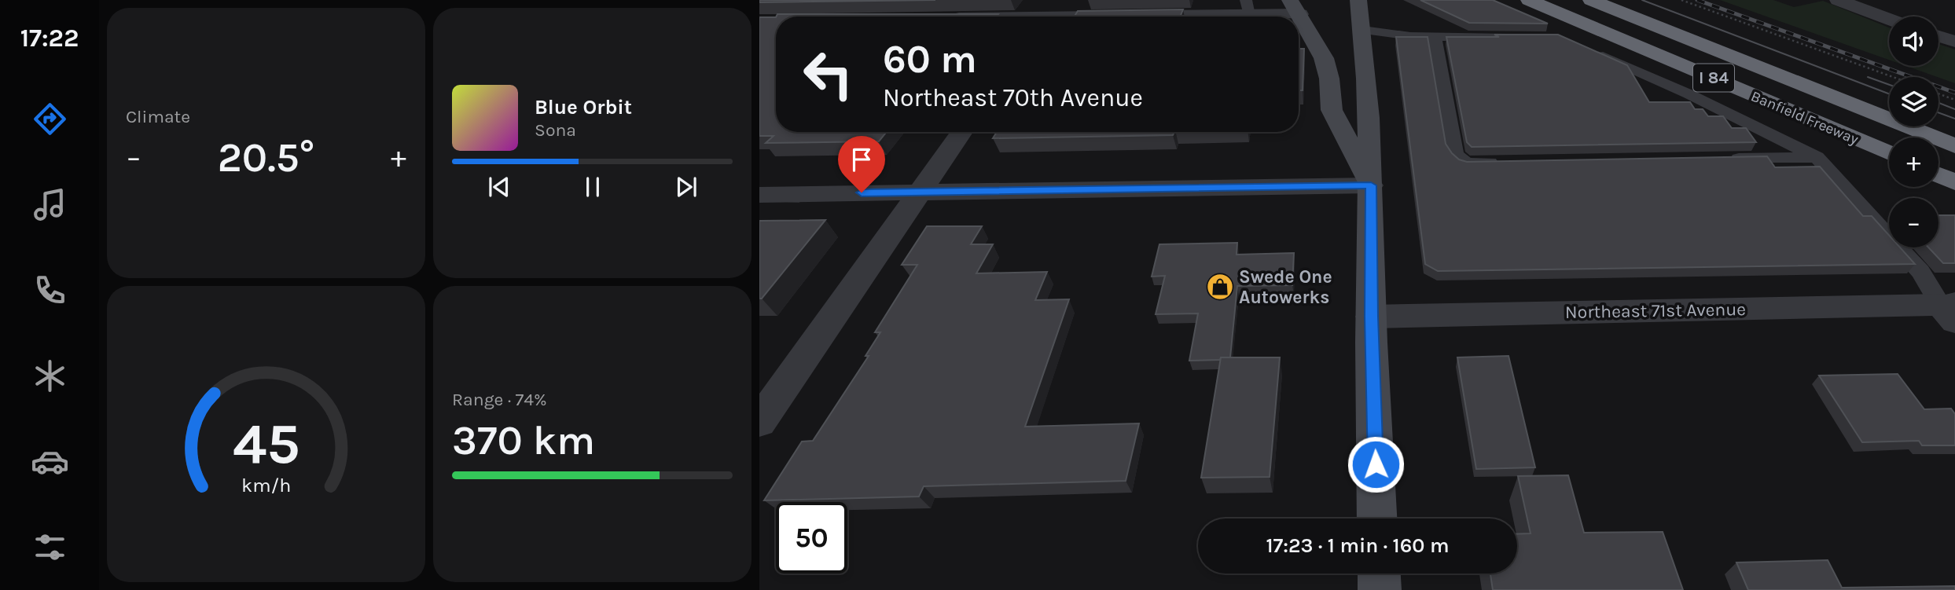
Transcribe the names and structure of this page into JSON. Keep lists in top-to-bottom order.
{
  "streets": {
    "highway": ["I 84", "Banfield Freeway"],
    "street": ["Northeast 71st Avenue"]
  },
  "places": {
    "shop": ["Swede One Autowerks"]
  },
  "page": {
    "tabs": "17:22",
    "tile": [
      "Climate",
      ["Range · 74%", "370 km"]
    ],
    "map_buttons": ["+", "−"],
    "turn": ["60 m", "Northeast 70th Avenue"],
    "song": ["Blue Orbit", "Sona"],
    "heat": ["−", "20.5°", "+"],
    "limit": "50",
    "trip": "17:23 · 1 min · 160 m",
    "gauge": ["45", "km/h"]
  }
}
